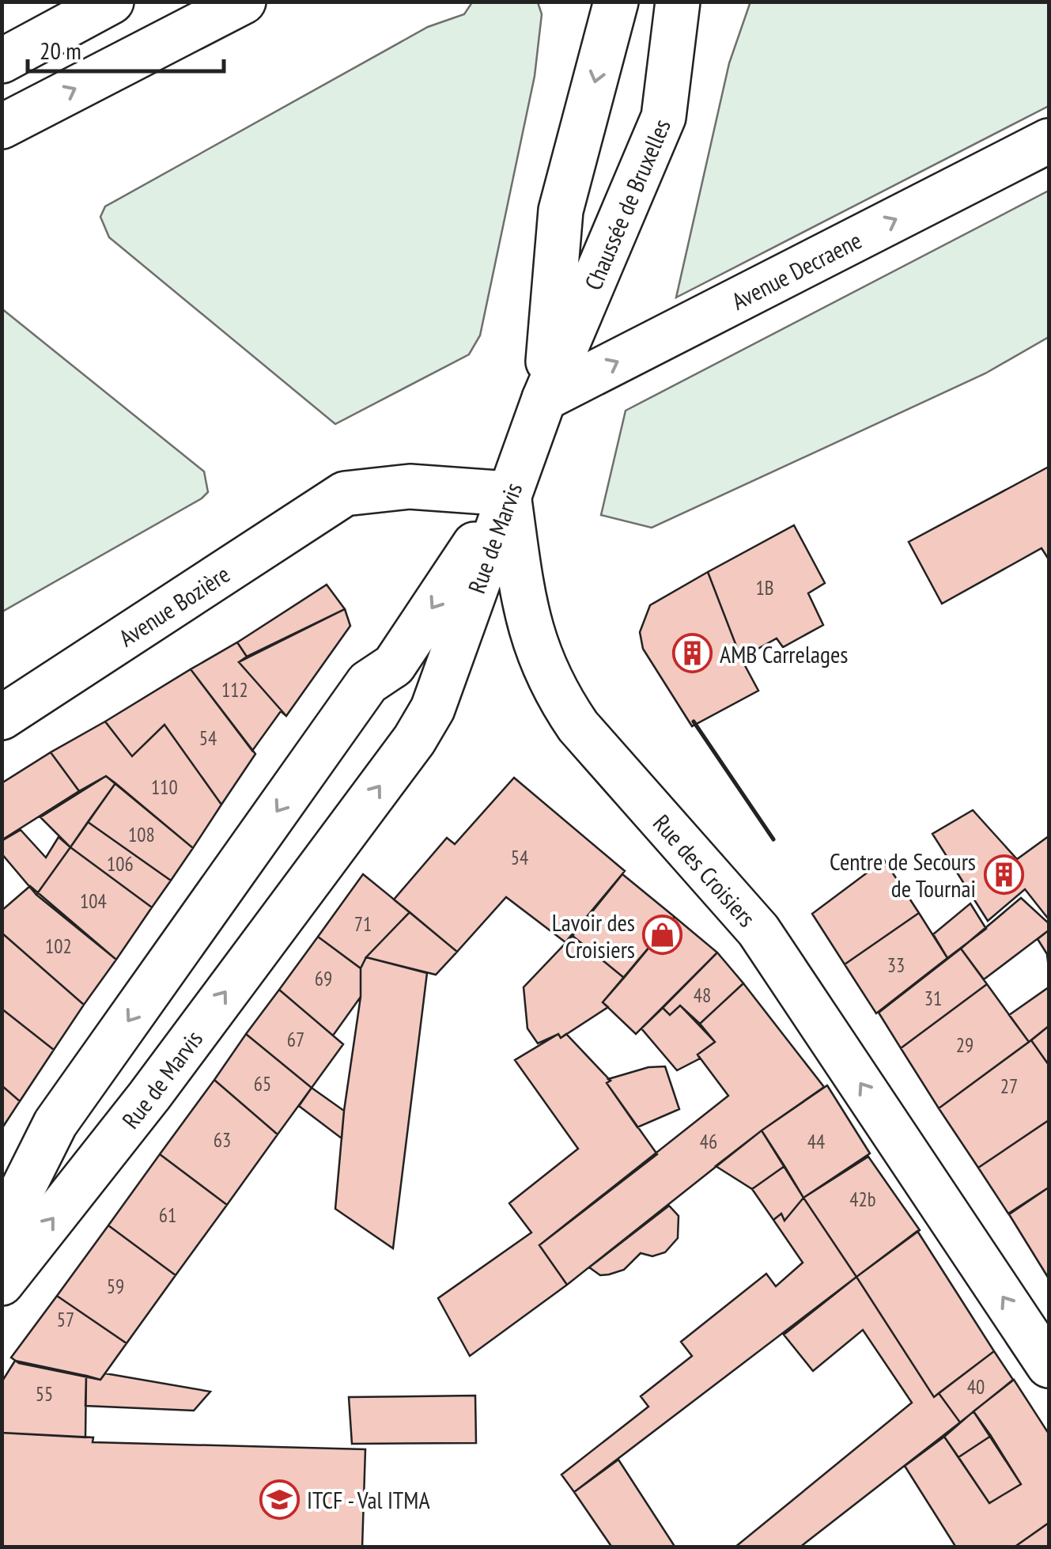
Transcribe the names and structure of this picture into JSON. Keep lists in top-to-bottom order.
{
  "streets": {
    "street": [
      "Chaussée de Bruxelles",
      "Avenue Decraene",
      "Rue de Marvis",
      "Avenue Bozière",
      "Rue des Croisiers"
    ]
  },
  "crossings": [
    ["Chaussée de Bruxelles", "Avenue Decraene"],
    ["Chaussée de Bruxelles", "Rue de Marvis"],
    ["Chaussée de Bruxelles", "Avenue Bozière"],
    ["Chaussée de Bruxelles", "Rue des Croisiers"],
    ["Rue de Marvis", "Avenue Bozière"],
    ["Rue de Marvis", "Rue des Croisiers"],
    ["Avenue Bozière", "Rue des Croisiers"]
  ],
  "one_way": ["Avenue Decraene", "Rue des Croisiers"],
  "places": {
    "building": ["AMB Carrelages", "Centre de Secours de Tournai"],
    "shop": ["Lavoir des Croisiers"],
    "school or university": ["ITCF - Val ITMA"]
  },
  "house_numbers": [
    "1B",
    "112",
    "54",
    "110",
    "108",
    "54",
    "106",
    "104",
    "71",
    "102",
    "33",
    "69",
    "48",
    "31",
    "67",
    "29",
    "65",
    "27",
    "63",
    "46",
    "44",
    "42b",
    "61",
    "59",
    "57",
    "40",
    "55"
  ],
  "scale_bar": "20 m"
}
